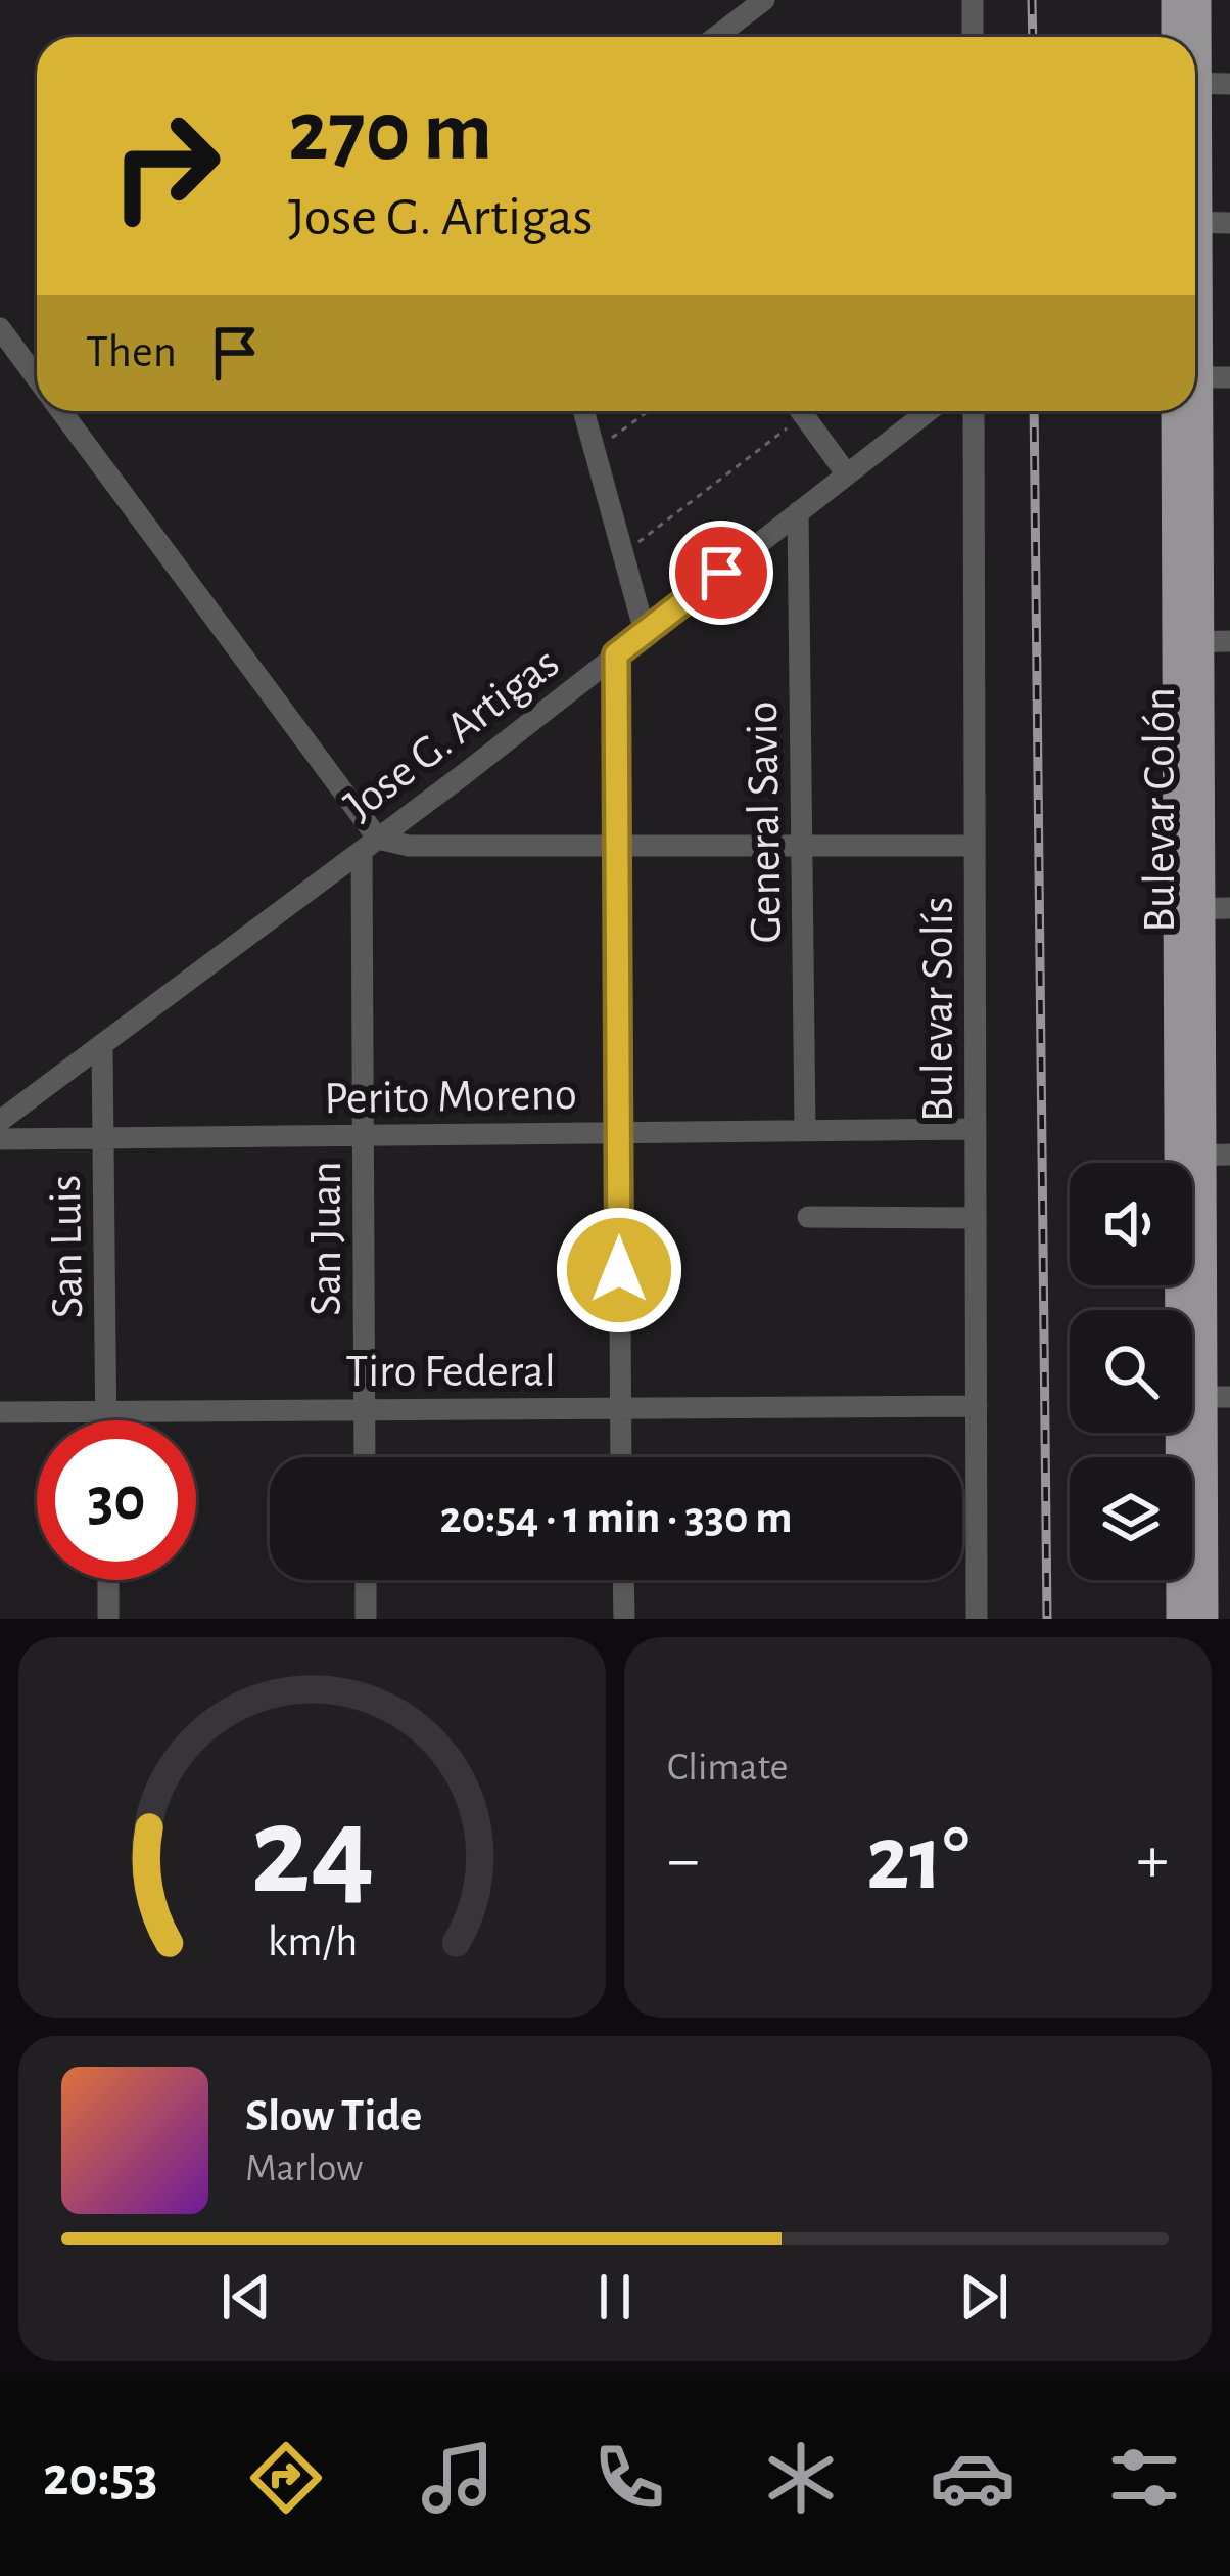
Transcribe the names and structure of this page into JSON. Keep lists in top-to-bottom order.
{
  "streets": {
    "main road": ["Bulevar Colón"],
    "street": [
      "Jose G. Artigas",
      "General Savio",
      "Bulevar Solís",
      "Perito Moreno",
      "San Juan",
      "San Luis",
      "Tiro Federal"
    ]
  },
  "crossings": [
    ["Jose G. Artigas", "General Savio"],
    ["Jose G. Artigas", "San Juan"],
    ["Jose G. Artigas", "San Luis"],
    ["General Savio", "Perito Moreno"],
    ["Bulevar Solís", "Perito Moreno"],
    ["Bulevar Solís", "Tiro Federal"],
    ["Perito Moreno", "San Juan"],
    ["Perito Moreno", "San Luis"],
    ["San Juan", "Tiro Federal"],
    ["San Luis", "Tiro Federal"]
  ],
  "page": {
    "turn": ["270 m", "Jose G. Artigas"],
    "then": "Then",
    "limit": "30",
    "trip": "20:54 · 1 min · 330 m",
    "tile": "Climate",
    "heat": ["−", "21°", "+"],
    "song": ["Slow Tide", "Marlow"],
    "tabs": "20:53",
    "gauge": ["24", "km/h"]
  }
}
